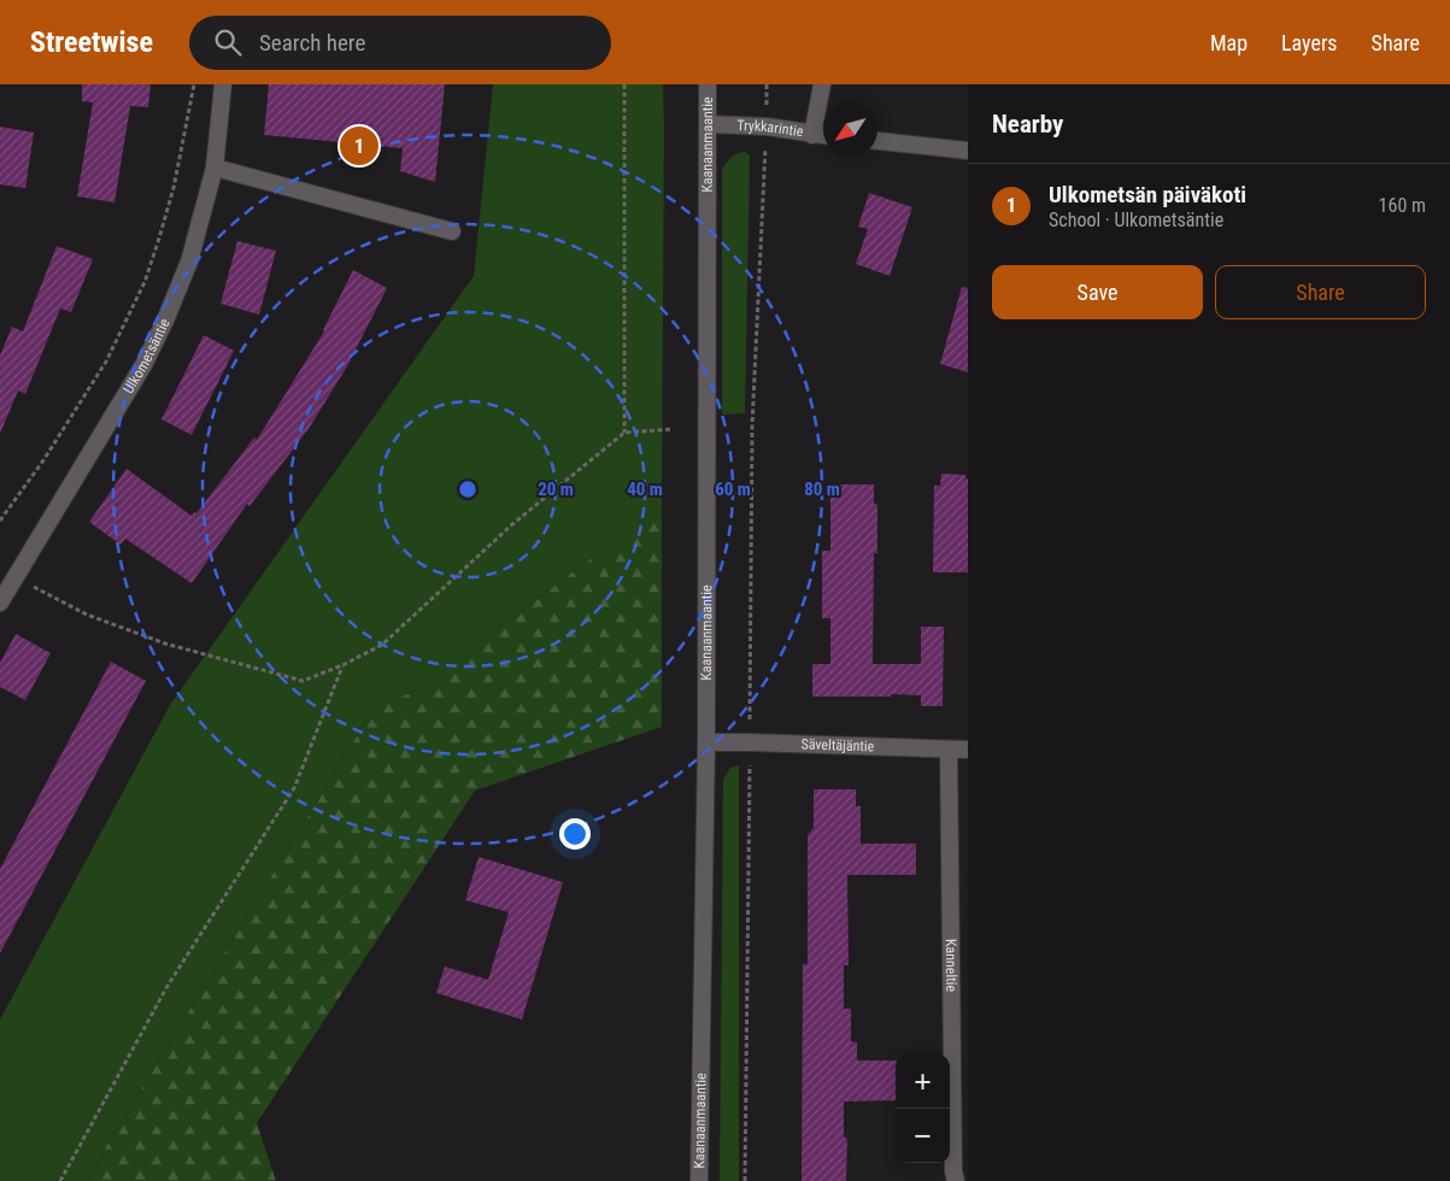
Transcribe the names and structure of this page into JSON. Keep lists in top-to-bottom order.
{
  "streets": {
    "street": [
      "Trykkarintie",
      "Kaanaanmaantie",
      "Ulkometsäntie",
      "Säveltäjäntie",
      "Kanneltie"
    ]
  },
  "crossings": [
    ["Trykkarintie", "Kaanaanmaantie"],
    ["Kaanaanmaantie", "Säveltäjäntie"],
    ["Säveltäjäntie", "Kanneltie"]
  ],
  "north": "bottom left",
  "page": {
    "header": "Streetwise",
    "search": "Search here",
    "nav": ["Map", "Layers", "Share"],
    "heading": "Nearby",
    "pins": "1",
    "list": [
      {
        "mark": "1",
        "name": "Ulkometsän päiväkoti",
        "note": "School · Ulkometsäntie",
        "value": "160 m"
      }
    ],
    "buttons": ["Save", "Share"],
    "map_buttons": ["+", "−"]
  },
  "rings": [
    "20 m",
    "40 m",
    "60 m",
    "80 m"
  ]
}
